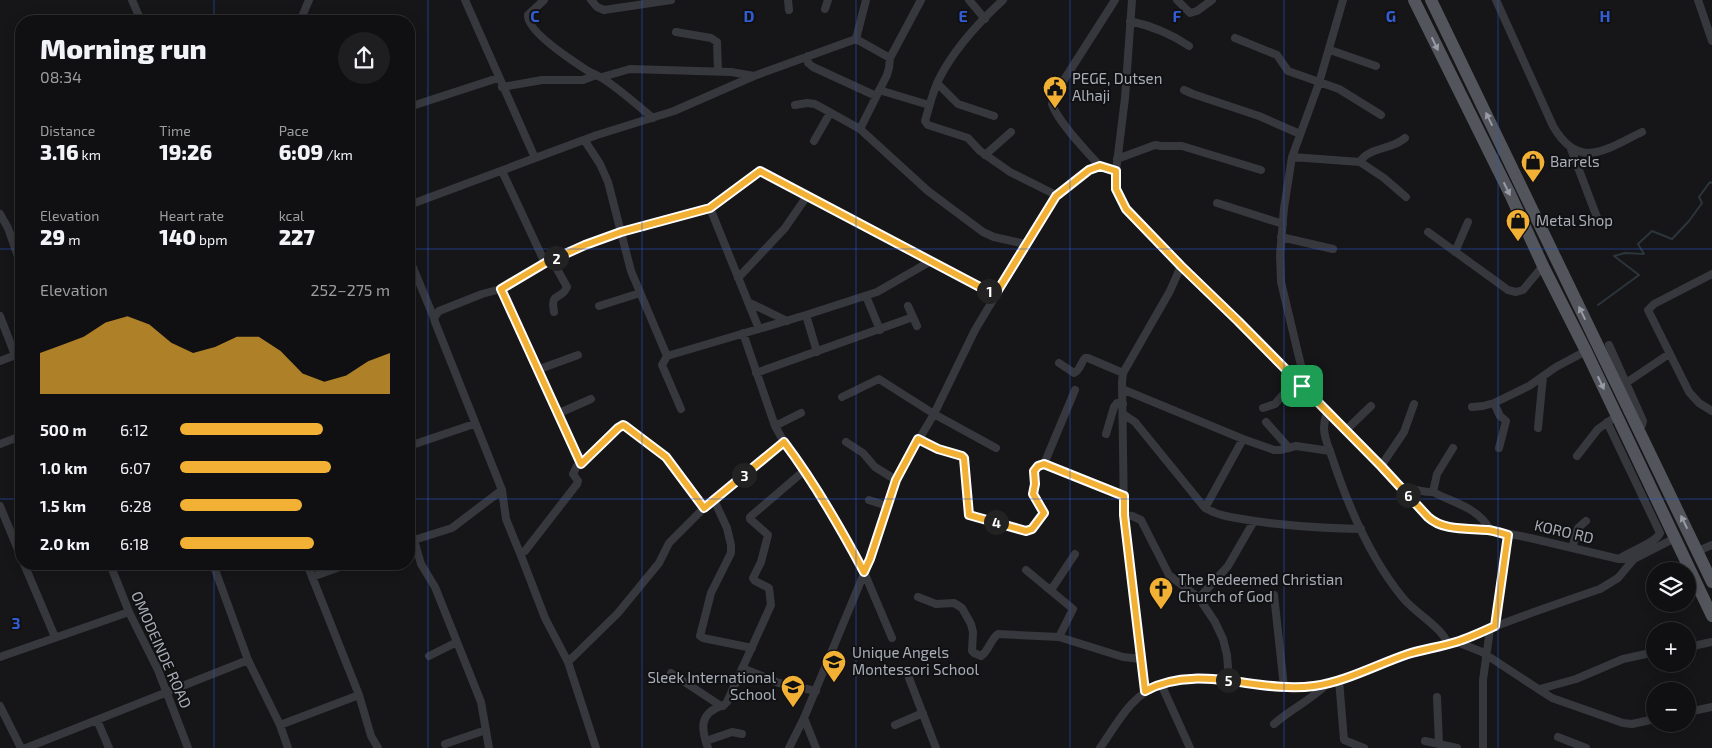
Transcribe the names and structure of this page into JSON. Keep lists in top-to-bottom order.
{
  "streets": {
    "street": ["KORO RD", "OMODEINDE ROAD"]
  },
  "places": {
    "public building": ["PEGE, Dutsen Alhaji"],
    "shop": ["Barrels", "Metal Shop"],
    "church": ["The Redeemed Christian Church of God"],
    "school or university": ["Unique Angels Montessori School", "Sleek International School"]
  },
  "page": {
    "heading": ["Morning run", "08:34"],
    "stats": [
      ["Distance", "3.16 km"],
      ["Time", "19:26"],
      ["Pace", "6:09 /km"],
      ["Elevation", "29 m"],
      ["Heart rate", "140 bpm"],
      ["kcal", "227"]
    ],
    "pins": [
      "2",
      "1",
      "3",
      "6",
      "4",
      "5"
    ],
    "chart": ["Elevation", "252–275 m"],
    "list": [
      {
        "name": "500 m",
        "note": "6:12"
      },
      {
        "name": "1.0 km",
        "note": "6:07"
      },
      {
        "name": "1.5 km",
        "note": "6:28"
      },
      {
        "name": "2.0 km",
        "note": "6:18"
      }
    ],
    "map_buttons": ["+", "−"]
  },
  "grid": {
    "columns": [
      "C",
      "D",
      "E",
      "F",
      "G",
      "H"
    ],
    "rows": ["3"]
  }
}
